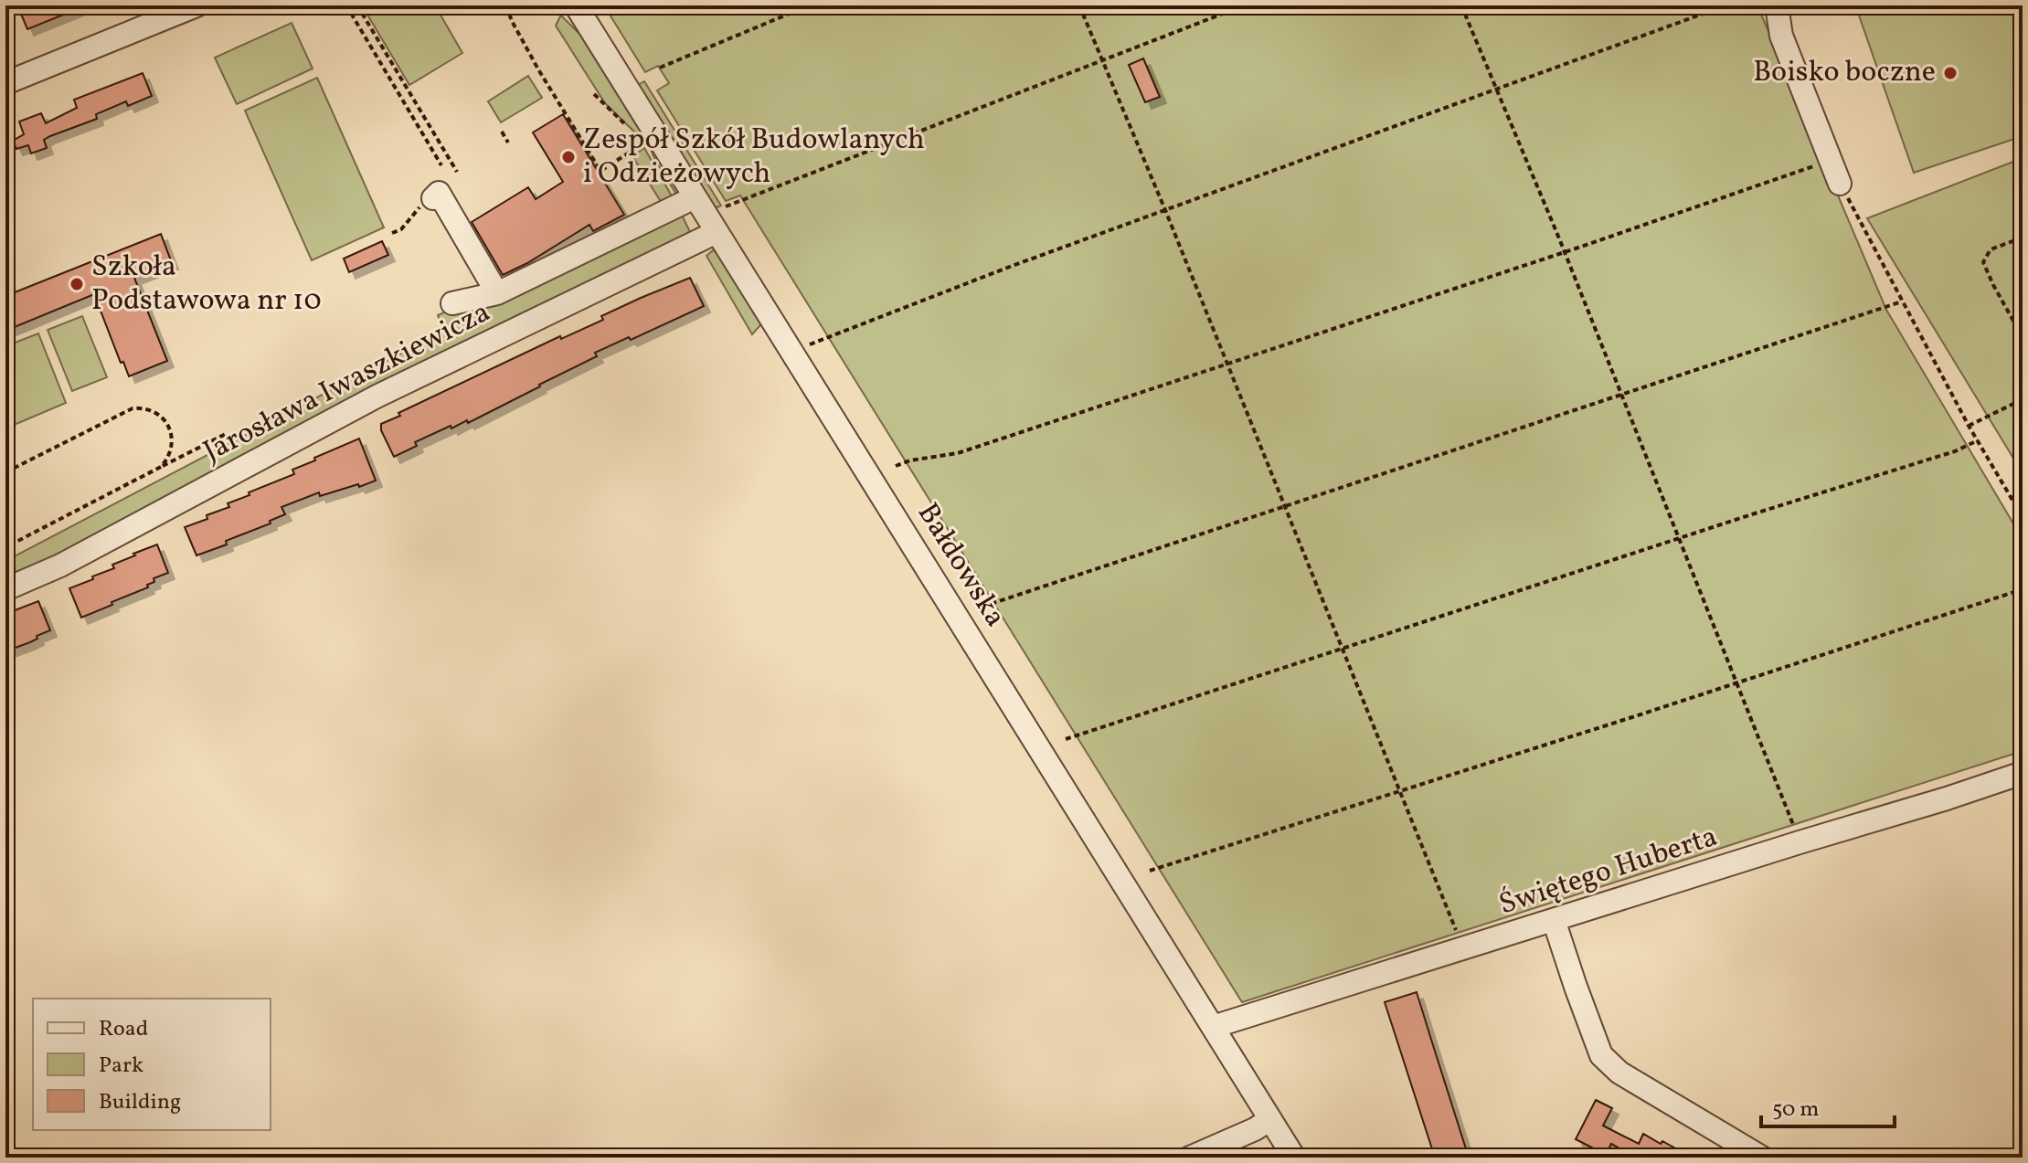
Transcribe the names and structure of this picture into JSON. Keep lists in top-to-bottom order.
{
  "streets": {
    "street": ["Jarosława Iwaszkiewicza", "Bałdowska", "Świętego Huberta"]
  },
  "crossings": [
    ["Jarosława Iwaszkiewicza", "Bałdowska"],
    ["Bałdowska", "Świętego Huberta"]
  ],
  "places": ["Boisko boczne", "Zespół Szkół Budowlanych i Odzieżowych", "Szkoła Podstawowa nr 10"],
  "legend": ["Road", "Park", "Building"],
  "scale_bar": "50 m"
}
